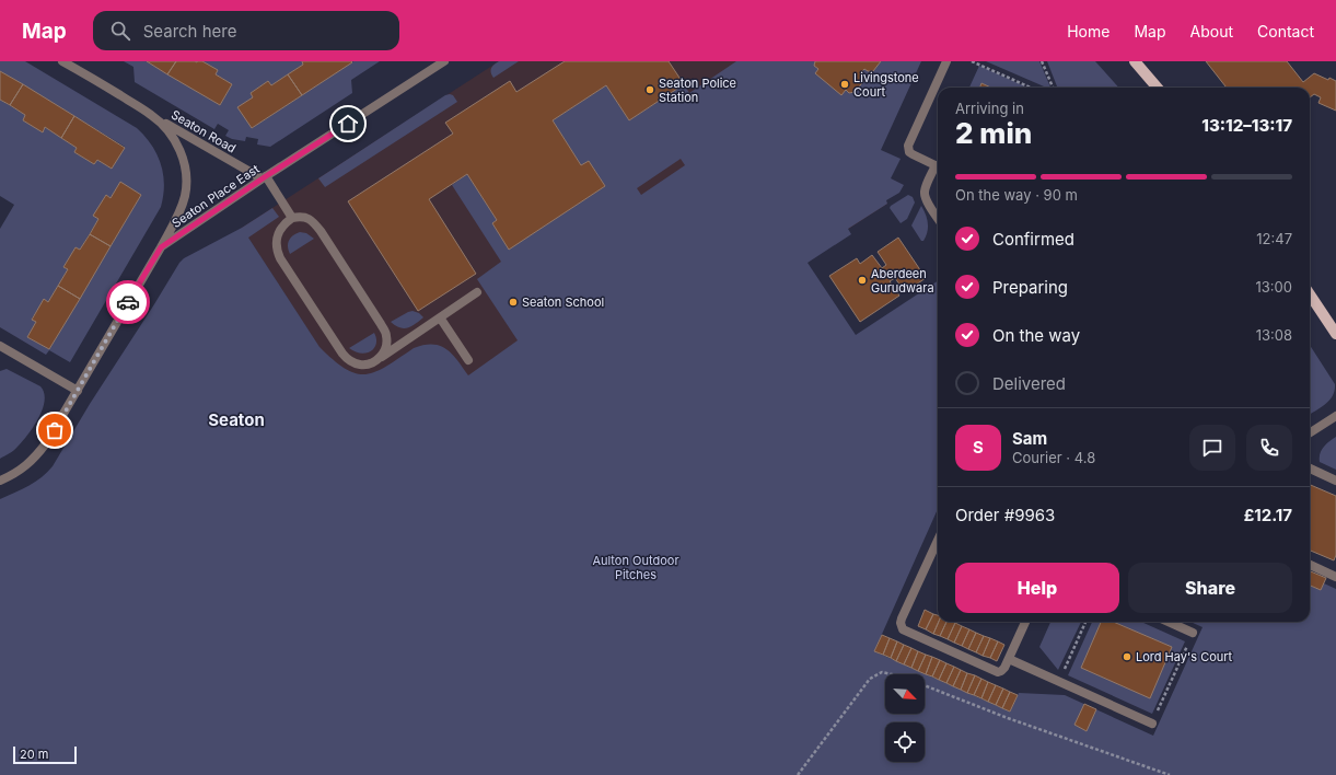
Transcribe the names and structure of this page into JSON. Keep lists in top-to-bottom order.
{
  "streets": {
    "street": ["Seaton Road", "Seaton Place East"]
  },
  "crossings": [
    ["Seaton Road", "Seaton Place East"]
  ],
  "districts": ["Seaton"],
  "parks": ["Aulton Outdoor Pitches"],
  "places": [
    "Livingstone Court",
    "Seaton Police Station",
    "Aberdeen Gurudwara",
    "Seaton School",
    "Lord Hay's Court"
  ],
  "scale_bar": "20 m",
  "north": "bottom right",
  "page": {
    "header": "Map",
    "search": "Search here",
    "nav": [
      "Home",
      "Map",
      "About",
      "Contact"
    ],
    "heading": ["2 min", "Arriving in", "13:12–13:17"],
    "panel": [
      "Sam",
      "Courier · 4.8",
      "Order #9963",
      "£12.17"
    ],
    "bar": "On the way · 90 m",
    "list": [
      ["Confirmed", "12:47"],
      ["Preparing", "13:00"],
      ["On the way", "13:08"],
      "Delivered"
    ],
    "round": "S",
    "buttons": ["Help", "Share"],
    "scale": "20 m"
  }
}
